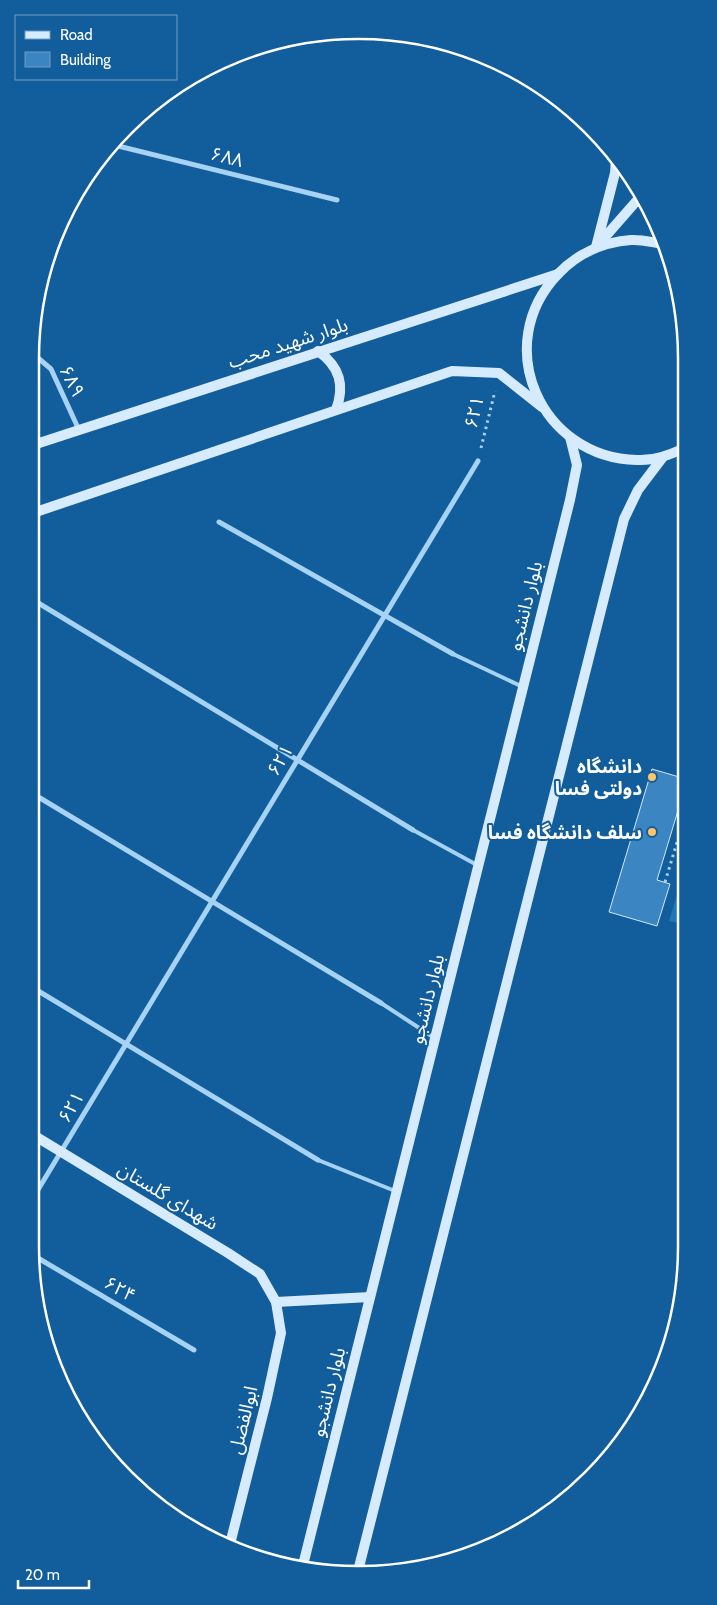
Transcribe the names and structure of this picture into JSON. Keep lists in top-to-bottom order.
{
  "streets": {
    "main road": [
      "بلوار شهید محب",
      "بلوار دانشجو",
      "شهدای گلستان",
      "ابوالفضل"
    ],
    "street": [
      "۶۸۸",
      "۶۸۹",
      "۶۲۱",
      "۶۲۴"
    ]
  },
  "crossings": [
    ["بلوار شهید محب", "۶۸۹"],
    ["۶۲۱", "شهدای گلستان"],
    ["شهدای گلستان", "ابوالفضل"]
  ],
  "places": ["دانشگاه دولتی فسا", "سلف دانشگاه فسا"],
  "legend": ["Road", "Building"],
  "scale_bar": "20 m"
}
